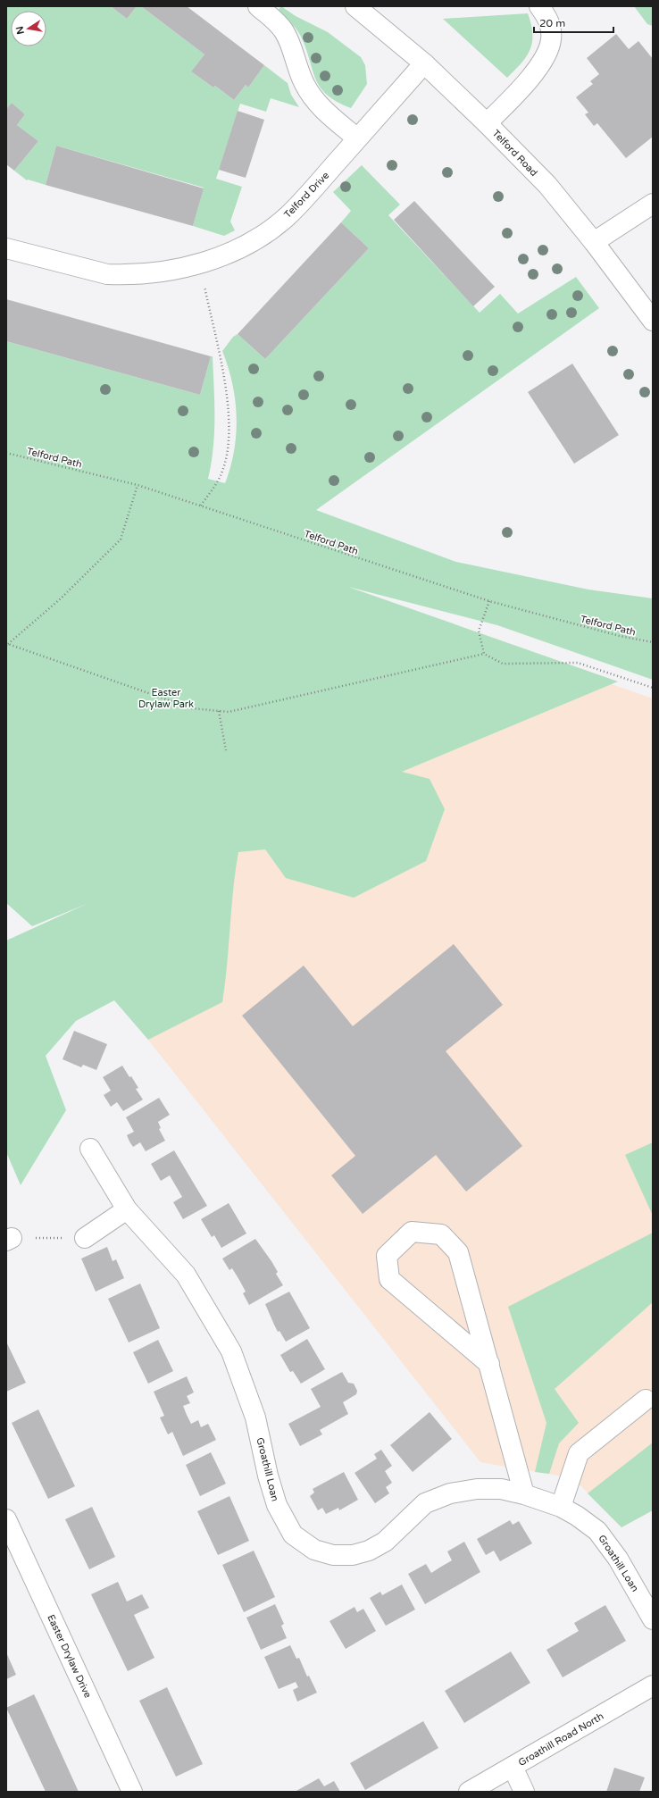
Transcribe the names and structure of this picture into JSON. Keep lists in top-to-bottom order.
{
  "streets": {
    "street": [
      "Telford Road",
      "Telford Drive",
      "Groathill Loan",
      "Easter Drylaw Drive",
      "Groathill Road North"
    ],
    "path": ["Telford Path"]
  },
  "crossings": [
    ["Telford Road", "Telford Drive"]
  ],
  "parks": ["Easter Drylaw Park"],
  "scale_bar": "20 m",
  "north": "left"
}
